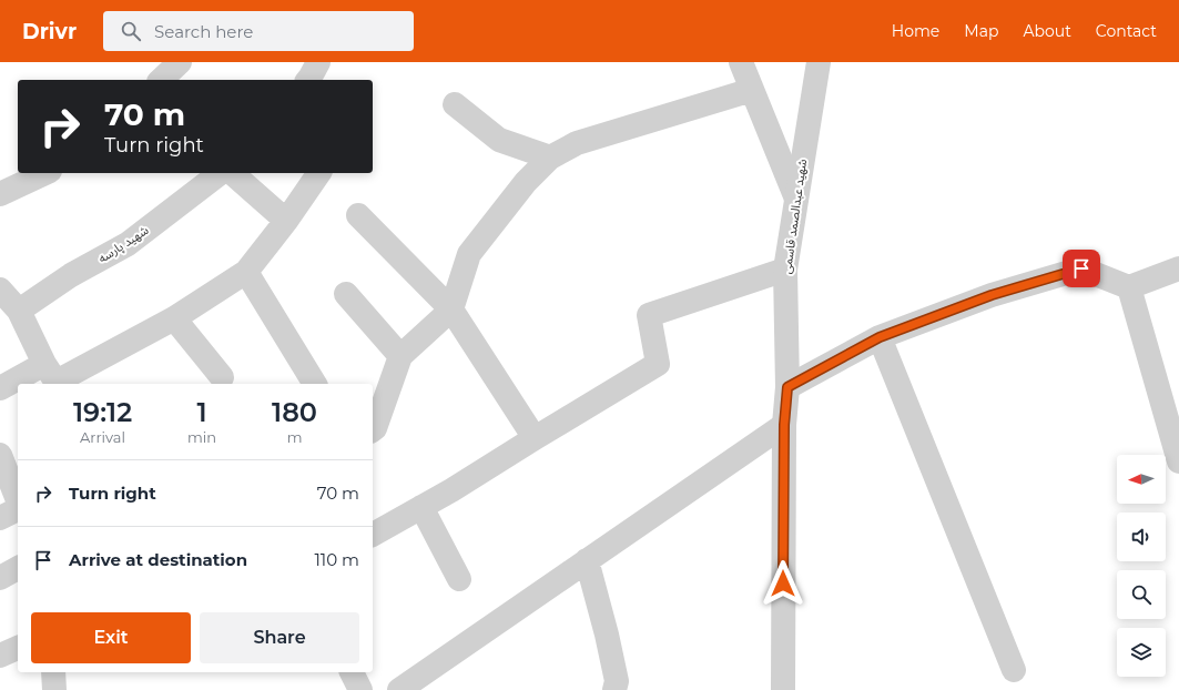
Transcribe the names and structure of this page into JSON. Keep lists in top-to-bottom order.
{
  "streets": {
    "street": ["شهید عبدالصمد قاسمی", "شهید پارسه"]
  },
  "north": "left",
  "page": {
    "header": "Drivr",
    "search": "Search here",
    "nav": [
      "Home",
      "Map",
      "About",
      "Contact"
    ],
    "turn": ["70 m", "Turn right"],
    "eta": [
      "19:12",
      "Arrival",
      "1",
      "min",
      "180",
      "m"
    ],
    "list": [
      {
        "name": "Turn right",
        "value": "70 m"
      },
      {
        "name": "Arrive at destination",
        "value": "110 m"
      }
    ],
    "buttons": ["Exit", "Share"]
  }
}
